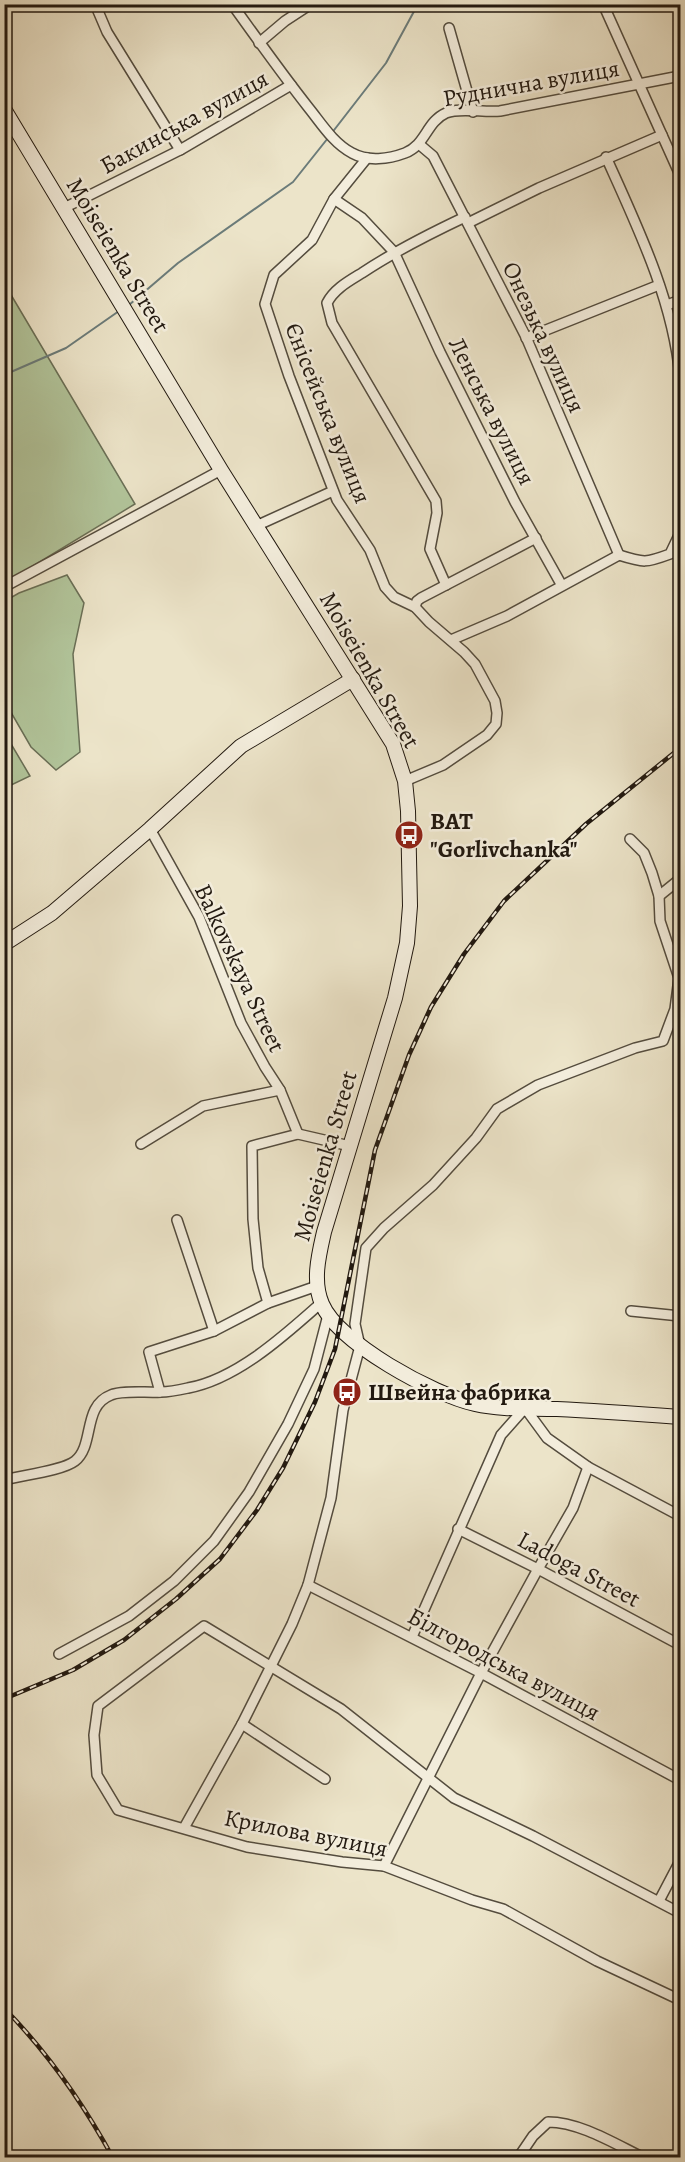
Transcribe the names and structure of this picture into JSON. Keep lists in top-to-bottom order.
{
  "streets": {
    "street": [
      "Руднична вулиця",
      "Бакинська вулиця",
      "Moiseienka Street",
      "Онезька вулиця",
      "Ленська вулиця",
      "Єнісейська вулиця",
      "Balkovskaya Street",
      "Ladoga Street",
      "Білгородська вулиця",
      "Крилова вулиця"
    ]
  },
  "crossings": [
    ["Руднична вулиця", "Онезька вулиця"],
    ["Бакинська вулиця", "Moiseienka Street"],
    ["Moiseienka Street", "Єнісейська вулиця"],
    ["Ленська вулиця", "Єнісейська вулиця"]
  ],
  "places": {
    "bus stop": ["BAT \"Gorlivchanka\"", "Швейна фабрика"]
  }
}
